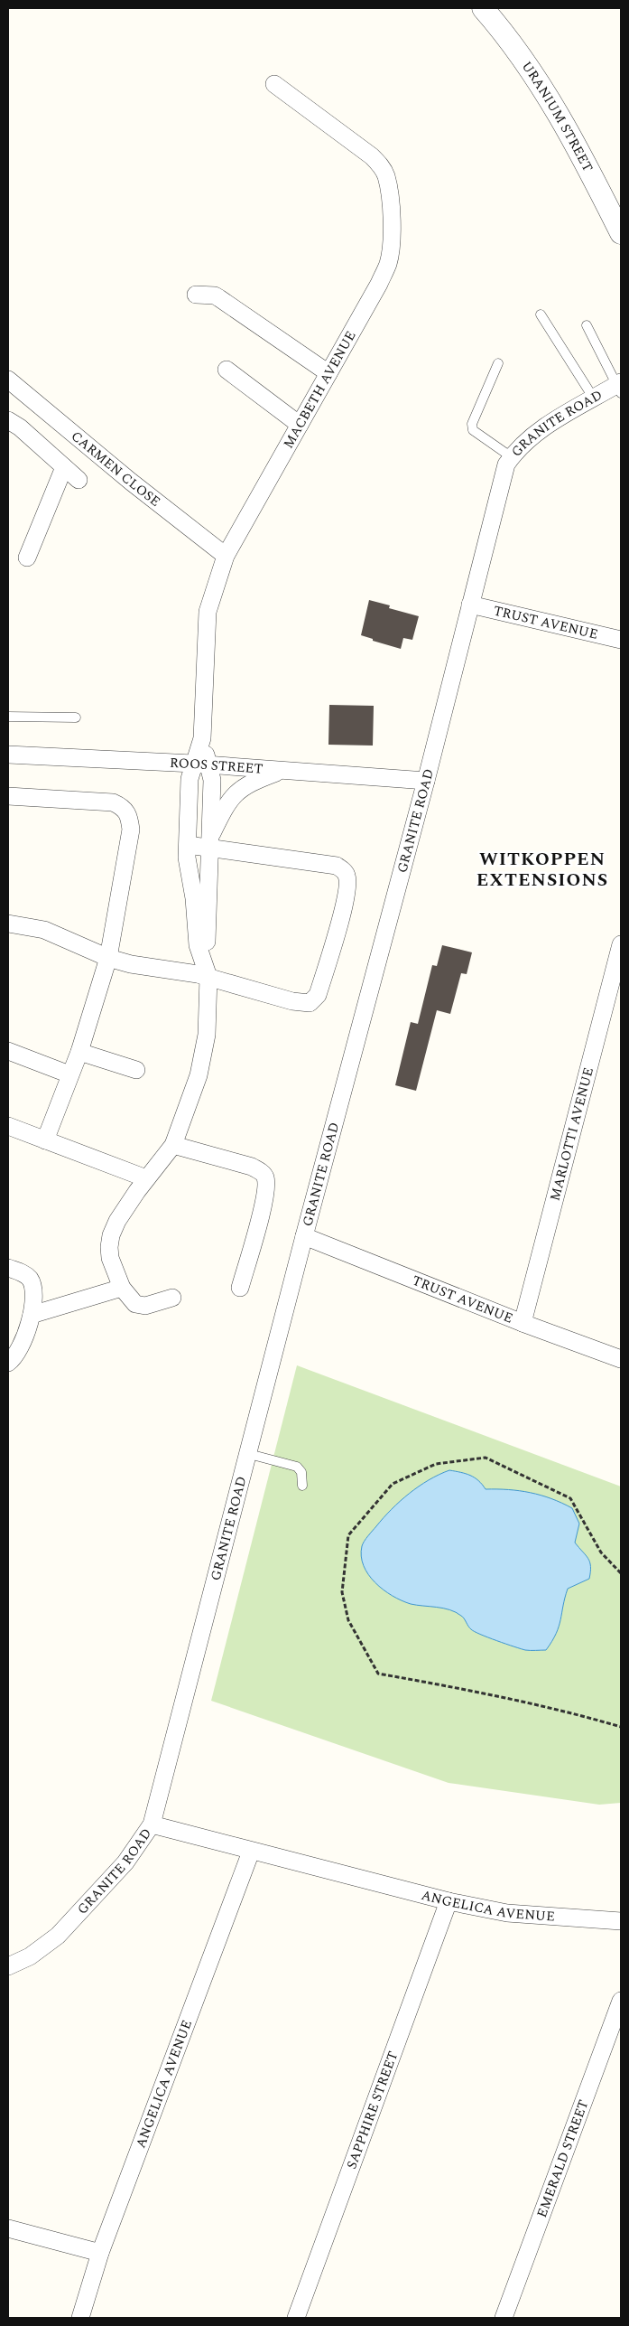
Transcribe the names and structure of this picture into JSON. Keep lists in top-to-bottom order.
{
  "streets": {
    "street": [
      "URANIUM STREET",
      "MACBETH AVENUE",
      "GRANITE ROAD",
      "CARMEN CLOSE",
      "TRUST AVENUE",
      "ROOS STREET",
      "MARLOTTI AVENUE",
      "ANGELICA AVENUE",
      "SAPPHIRE STREET",
      "EMERALD STREET"
    ]
  },
  "crossings": [
    ["MACBETH AVENUE", "CARMEN CLOSE"],
    ["MACBETH AVENUE", "ROOS STREET"],
    ["GRANITE ROAD", "TRUST AVENUE"],
    ["GRANITE ROAD", "ROOS STREET"],
    ["GRANITE ROAD", "ANGELICA AVENUE"],
    ["TRUST AVENUE", "MARLOTTI AVENUE"],
    ["ANGELICA AVENUE", "SAPPHIRE STREET"]
  ],
  "districts": ["WITKOPPEN EXTENSIONS"]
}
